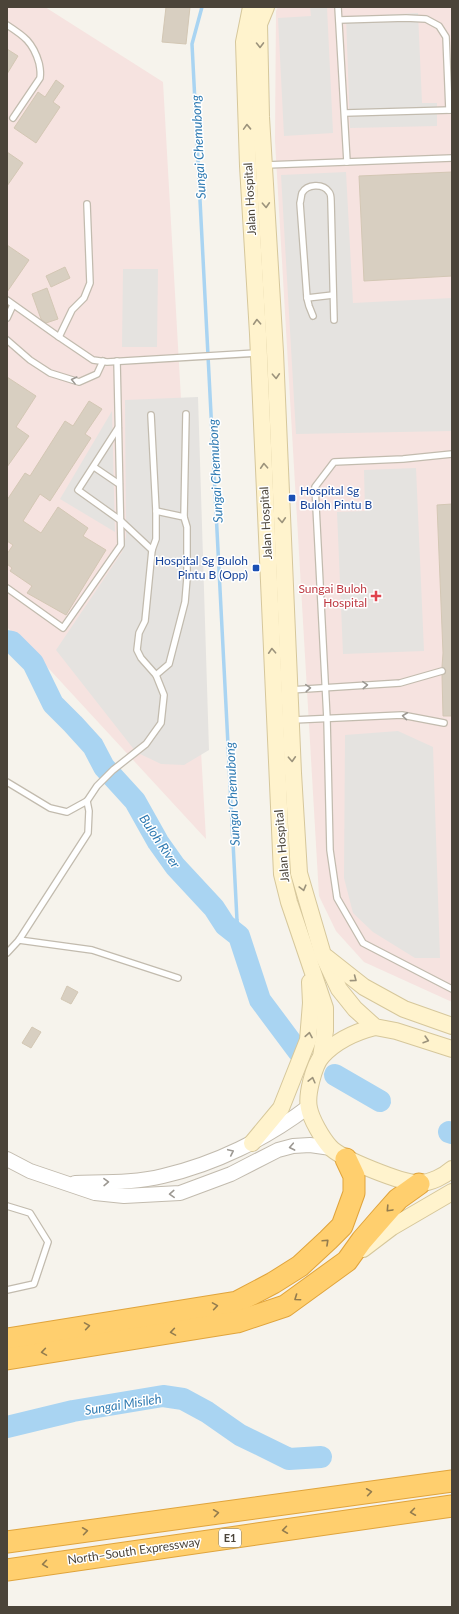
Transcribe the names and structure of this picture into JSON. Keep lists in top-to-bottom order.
{
  "streets": {
    "highway": ["E1", "North–South Expressway"],
    "main road": ["Jalan Hospital"]
  },
  "water": ["Sungai Chemubong", "Buloh River", "Sungai Misileh"],
  "places": {
    "transit": ["Hospital Sg Buloh Pintu B", "Hospital Sg Buloh Pintu B (Opp)"],
    "health": ["Sungai Buloh Hospital"]
  }
}
